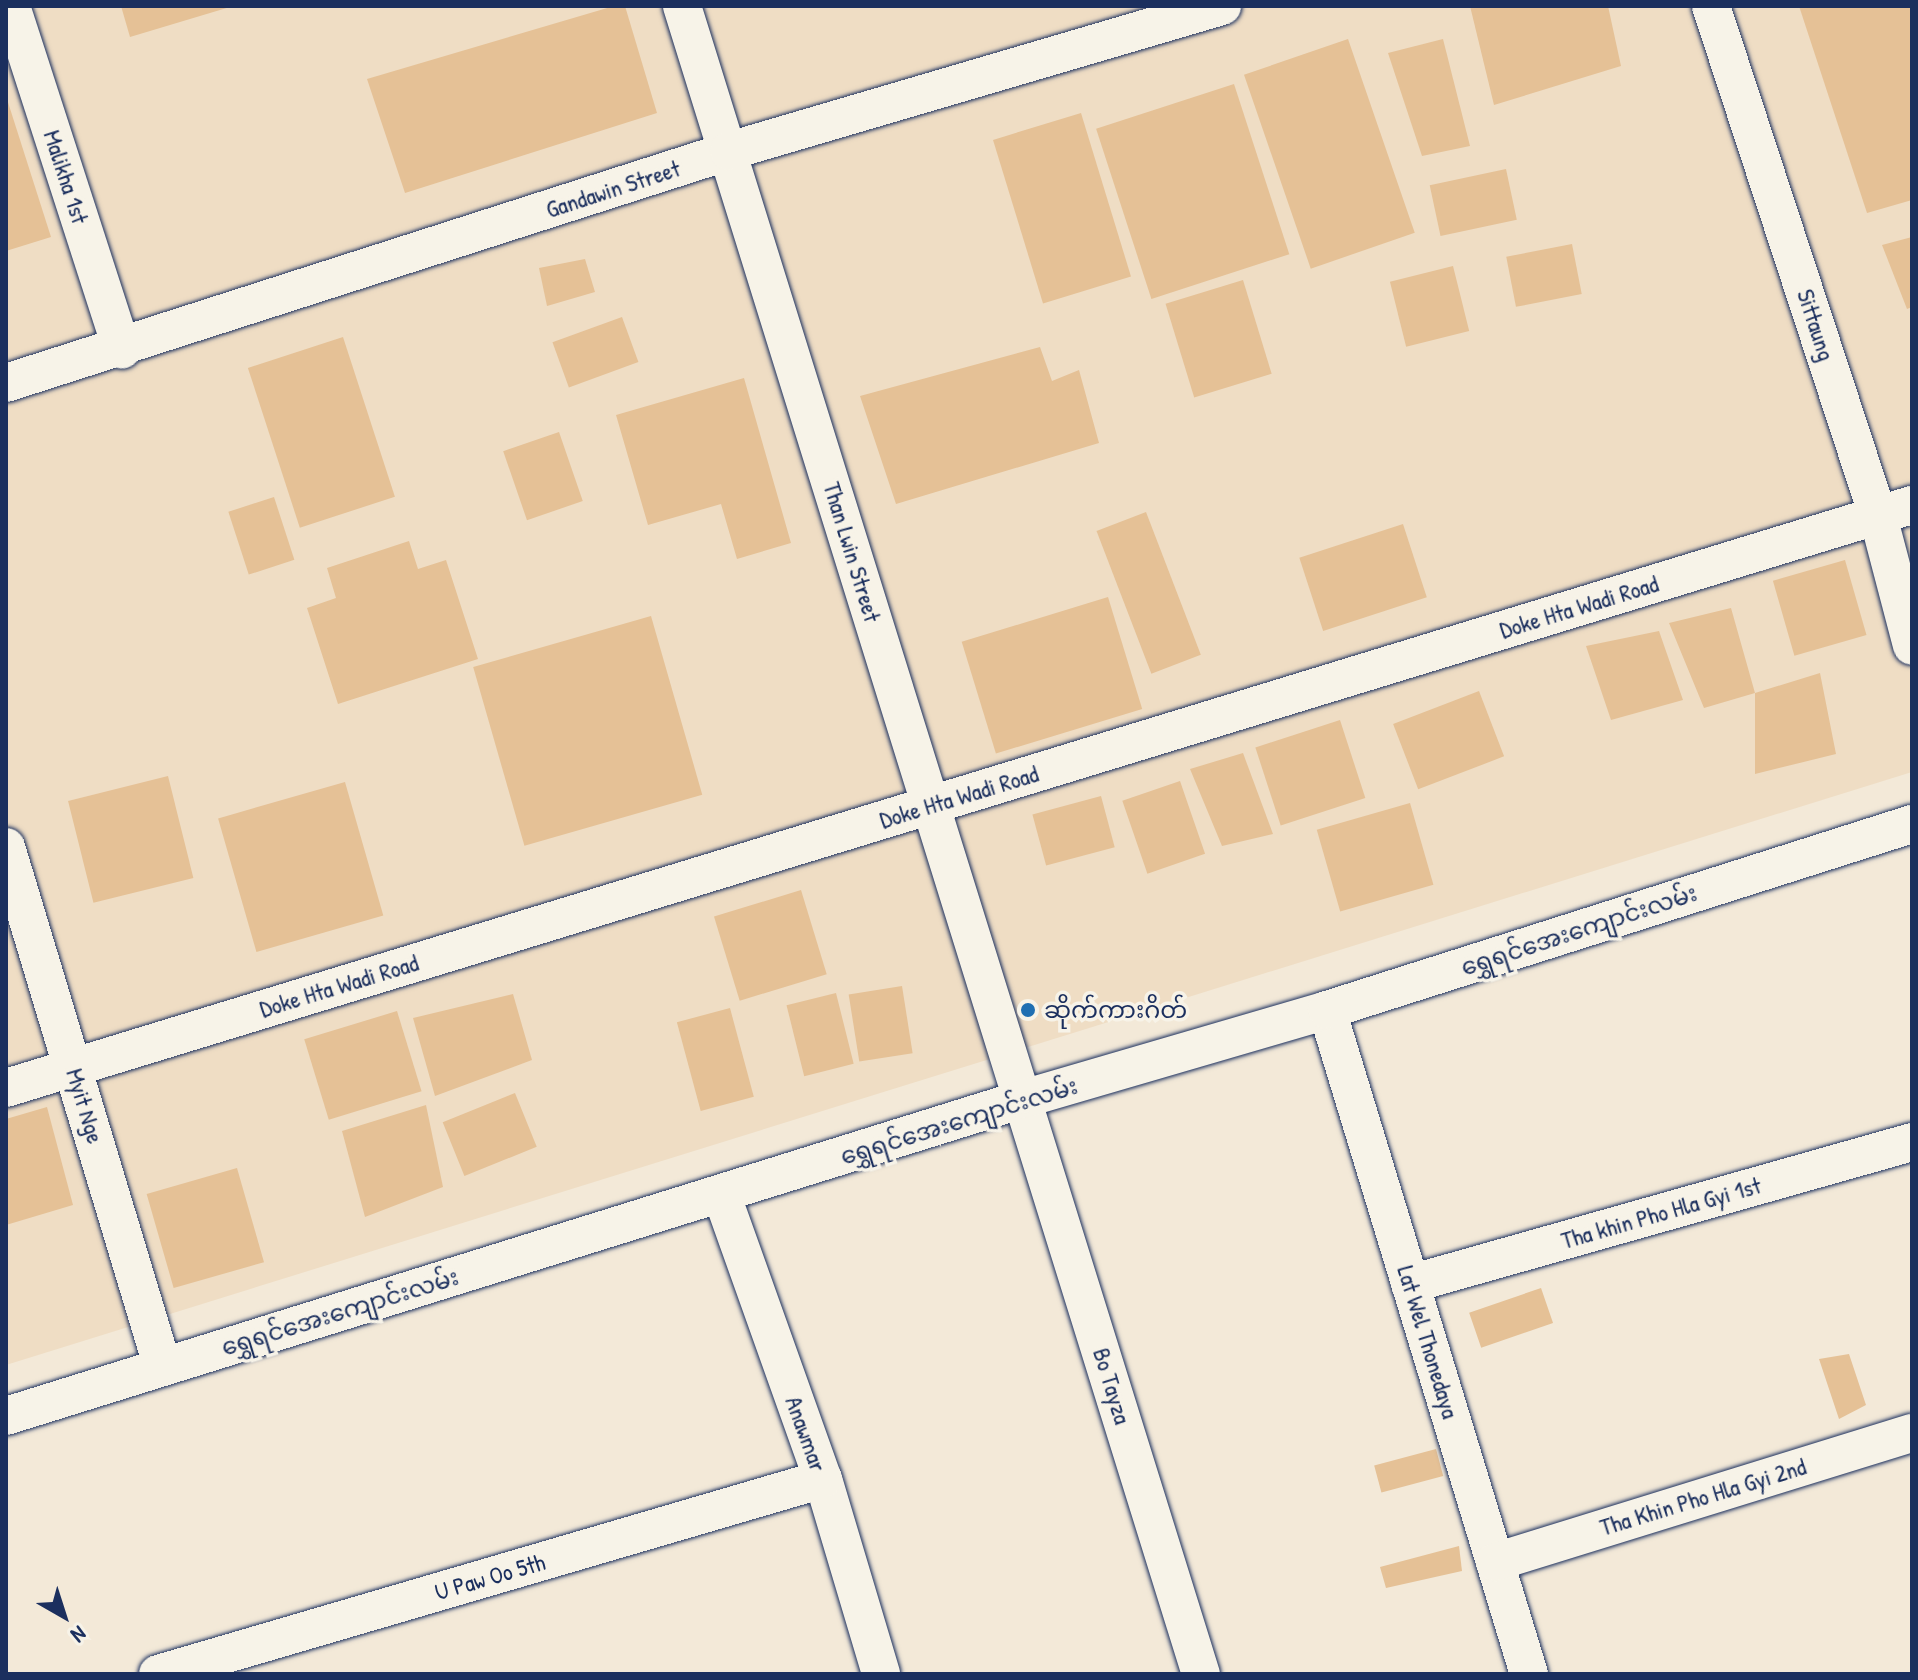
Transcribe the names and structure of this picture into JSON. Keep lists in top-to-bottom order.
{
  "streets": {
    "street": [
      "Malikha 1st",
      "Gandawin Street",
      "Sittaung",
      "Than Lwin Street",
      "Doke Hta Wadi Road",
      "ရွှေရင်အေးကျောင်းလမ်း",
      "Myit Nge",
      "Tha khin Pho Hla Gyi 1st",
      "Lat Wel Thonedaya",
      "Bo Tayza",
      "Anawmar",
      "Tha Khin Pho Hla Gyi 2nd",
      "U Paw Oo 5th"
    ]
  },
  "crossings": [
    ["Malikha 1st", "Gandawin Street"],
    ["Gandawin Street", "Than Lwin Street"],
    ["Sittaung", "Doke Hta Wadi Road"],
    ["Than Lwin Street", "Doke Hta Wadi Road"],
    ["Than Lwin Street", "ရွှေရင်အေးကျောင်းလမ်း"],
    ["Than Lwin Street", "Bo Tayza"],
    ["Doke Hta Wadi Road", "Myit Nge"],
    ["ရွှေရင်အေးကျောင်းလမ်း", "Myit Nge"],
    ["ရွှေရင်အေးကျောင်းလမ်း", "Lat Wel Thonedaya"],
    ["ရွှေရင်အေးကျောင်းလမ်း", "Bo Tayza"],
    ["ရွှေရင်အေးကျောင်းလမ်း", "Anawmar"],
    ["Tha khin Pho Hla Gyi 1st", "Lat Wel Thonedaya"],
    ["Lat Wel Thonedaya", "Tha Khin Pho Hla Gyi 2nd"],
    ["Anawmar", "U Paw Oo 5th"]
  ],
  "places": ["ဆိုက်ကားဂိတ်"],
  "north": "bottom right"
}
